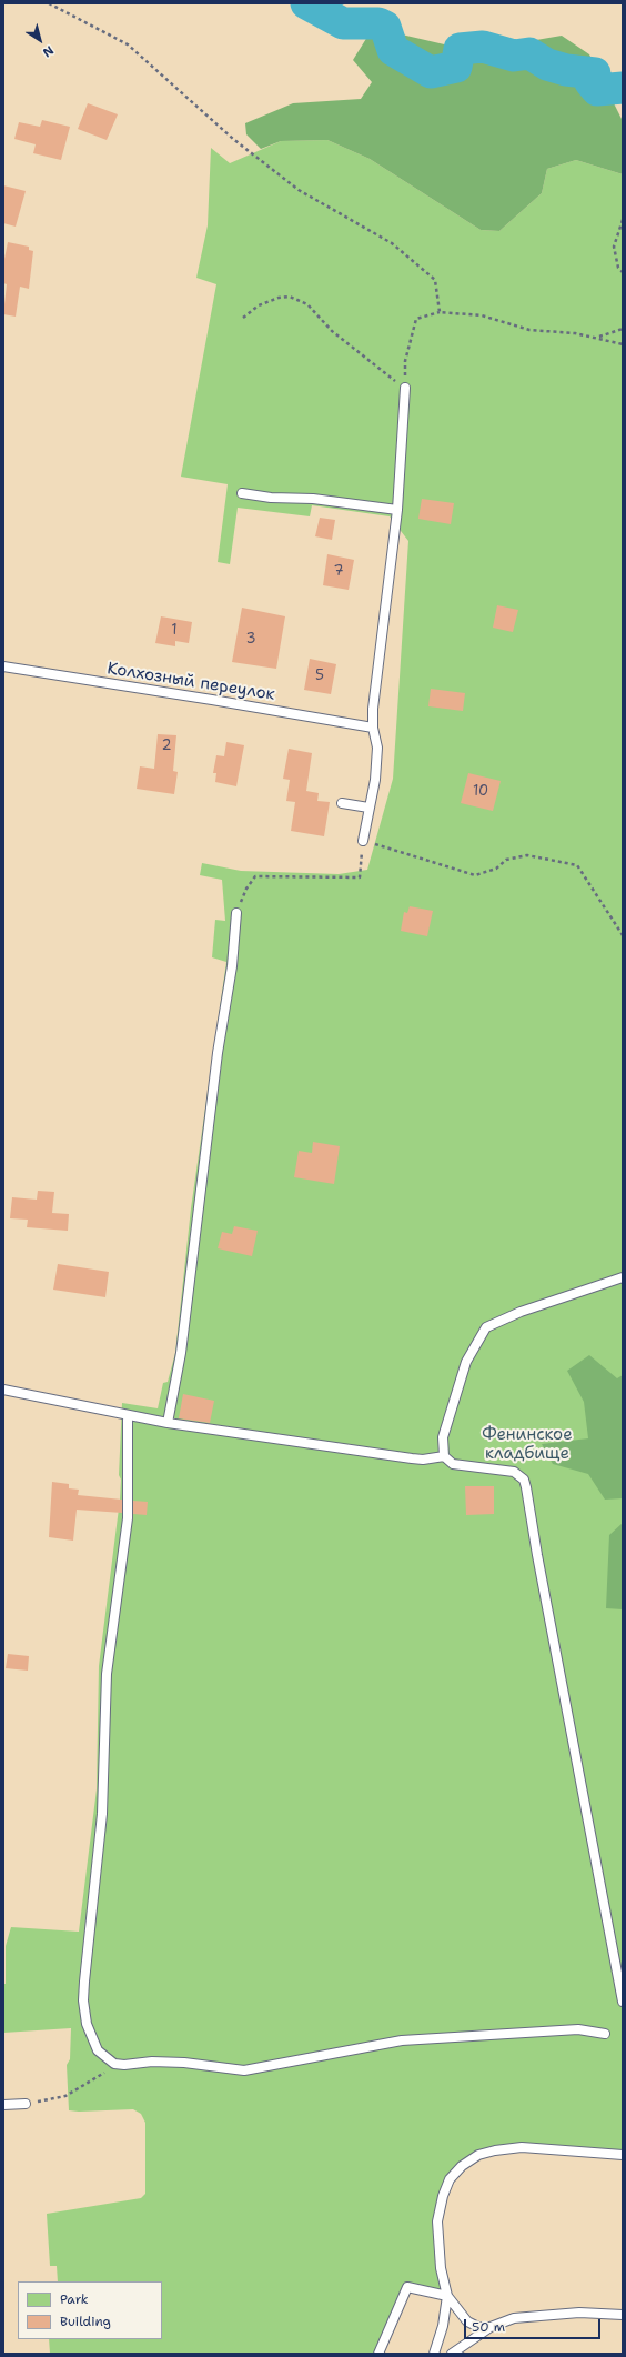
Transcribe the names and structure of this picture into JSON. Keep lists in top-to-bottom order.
{
  "streets": {
    "lane": ["Колхозный переулок"]
  },
  "parks": ["Фенинское кладбище"],
  "house_numbers": [
    "7",
    "1",
    "3",
    "5",
    "2",
    "10"
  ],
  "legend": ["Park", "Building"],
  "scale_bar": "50 m",
  "north": "bottom right"
}
